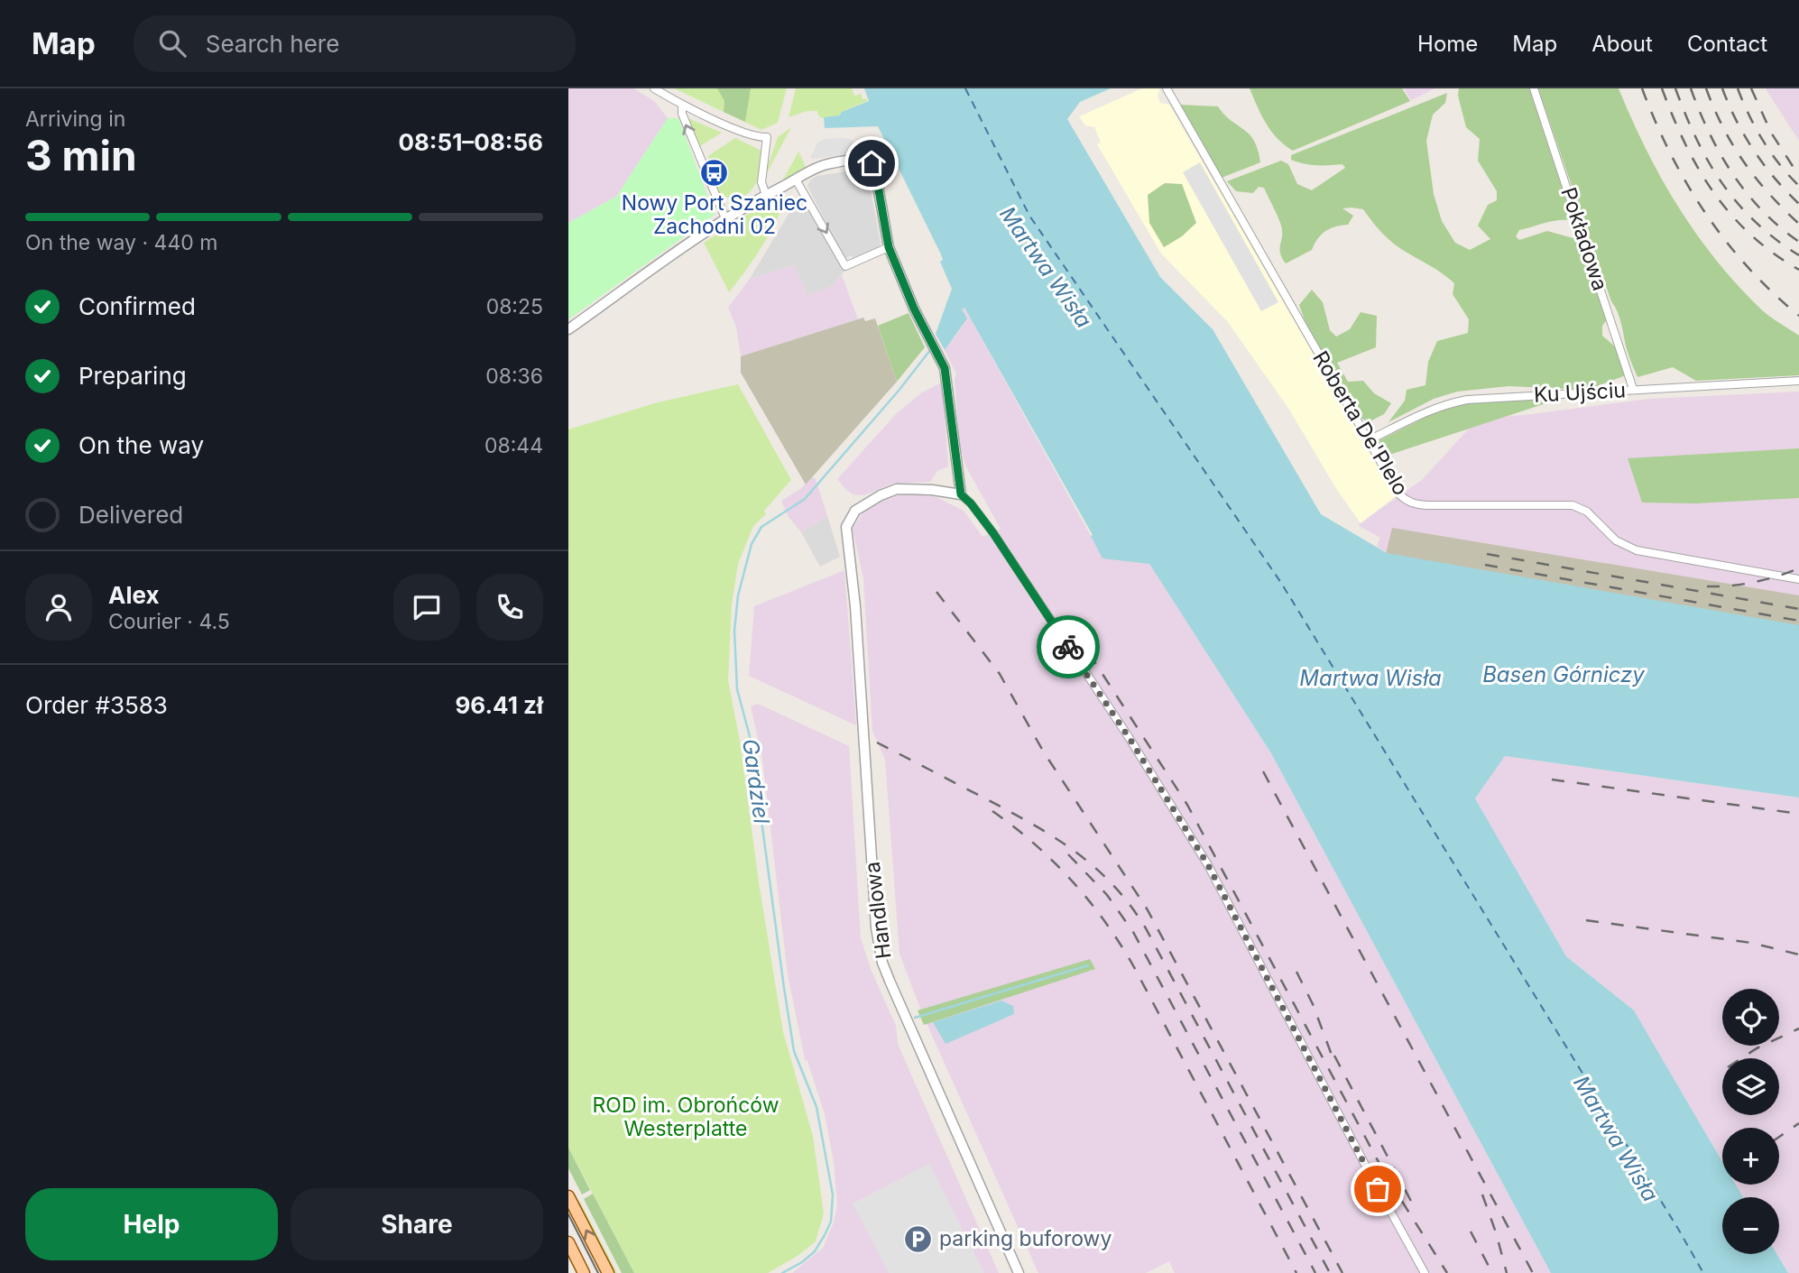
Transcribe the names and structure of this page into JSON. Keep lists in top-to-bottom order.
{
  "streets": {
    "street": [
      "Pokładowa",
      "Ku Ujściu",
      "Roberta De'Plelo",
      "Handlowa"
    ]
  },
  "crossings": [
    ["Pokładowa", "Ku Ujściu"],
    ["Ku Ujściu", "Roberta De'Plelo"]
  ],
  "water": ["Martwa Wisła", "Basen Górniczy", "Gardziel"],
  "parks": ["ROD im. Obrońców Westerplatte"],
  "places": {
    "bus stop": ["Nowy Port Szaniec Zachodni 02"],
    "parking": ["parking buforowy"]
  },
  "page": {
    "header": "Map",
    "search": "Search here",
    "nav": [
      "Home",
      "Map",
      "About",
      "Contact"
    ],
    "heading": ["3 min", "Arriving in", "08:51–08:56"],
    "panel": [
      "Alex",
      "Courier · 4.5",
      "Order #3583",
      "96.41 zł"
    ],
    "bar": "On the way · 440 m",
    "list": [
      ["Confirmed", "08:25"],
      ["Preparing", "08:36"],
      ["On the way", "08:44"],
      "Delivered"
    ],
    "map_buttons": ["+", "−"],
    "buttons": ["Help", "Share"]
  }
}
